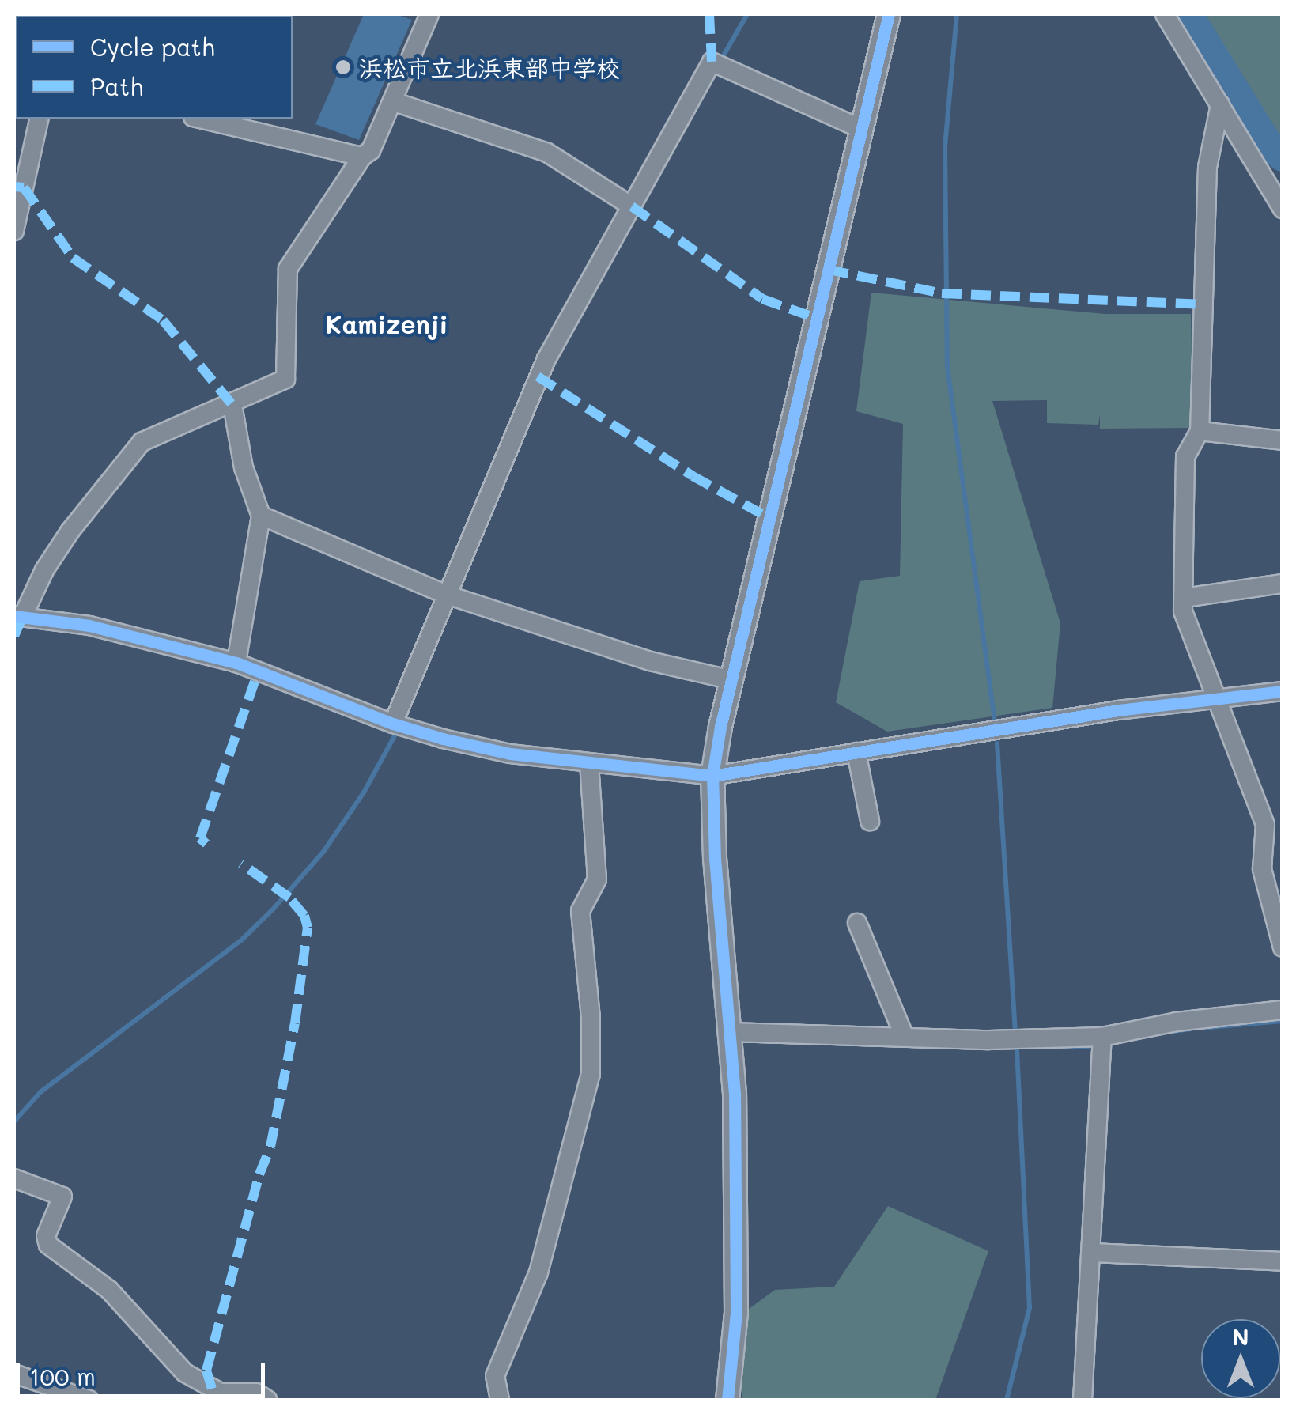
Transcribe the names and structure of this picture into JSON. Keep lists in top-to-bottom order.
{
  "districts": ["Kamizenji"],
  "places": ["浜松市立北浜東部中学校"],
  "legend": ["Cycle path", "Path"],
  "scale_bar": "100 m",
  "north": "top"
}
